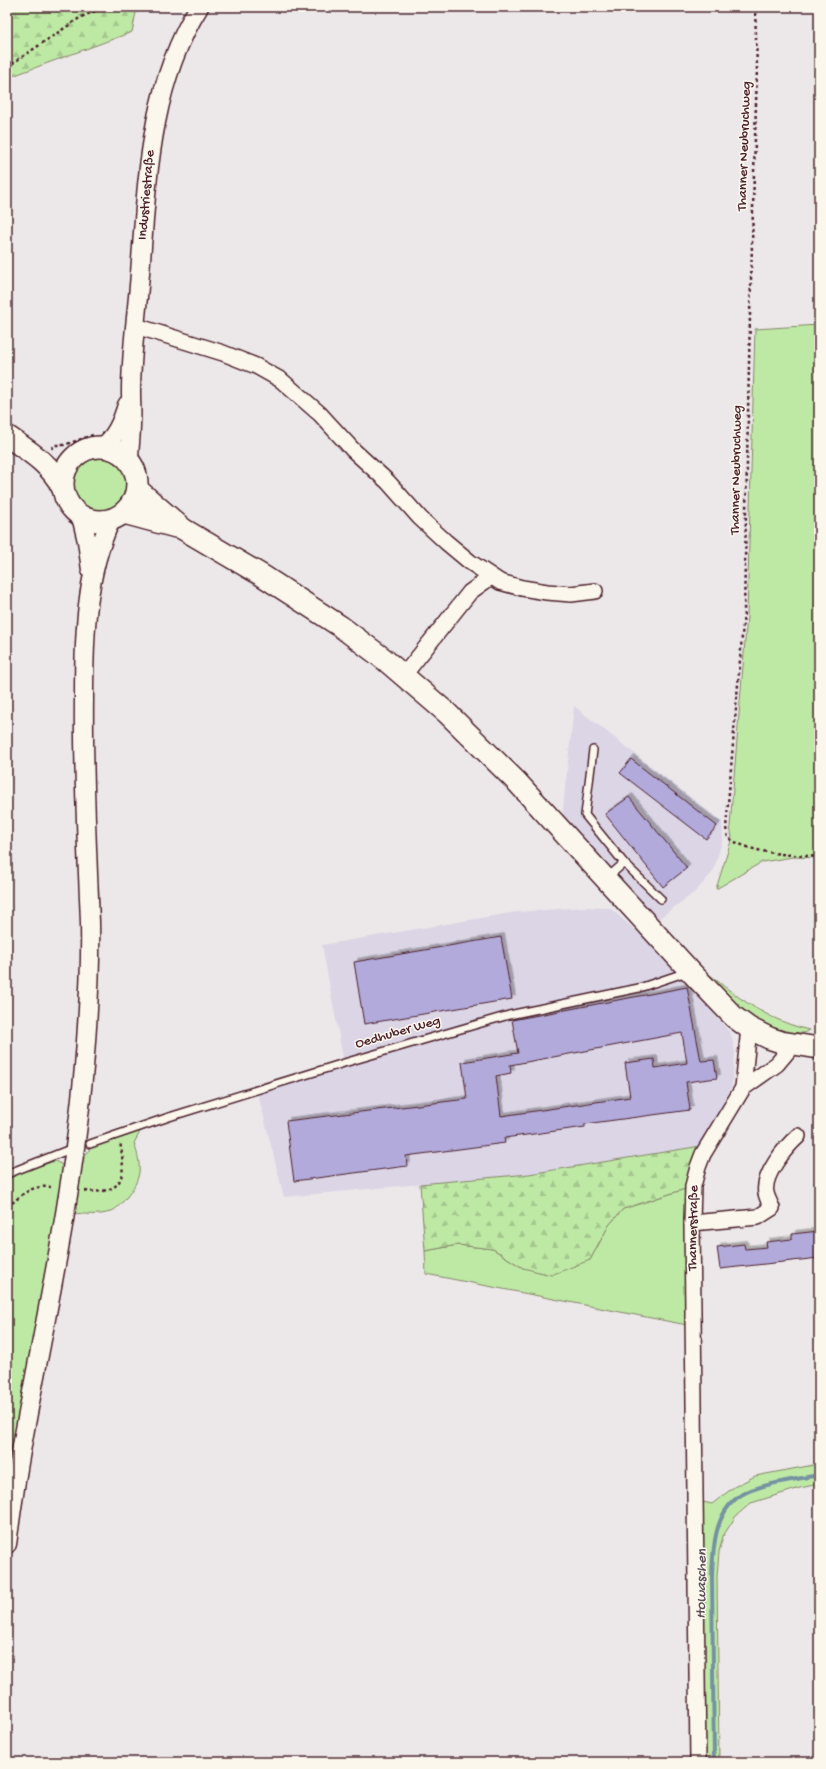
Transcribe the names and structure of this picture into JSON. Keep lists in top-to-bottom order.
{
  "streets": {
    "street": ["Industriestraße", "Thannerstraße"],
    "lane": ["Oedhuber Weg"],
    "path": ["Thanner Neubruchweg"]
  },
  "water": ["Howaschen"]
}
